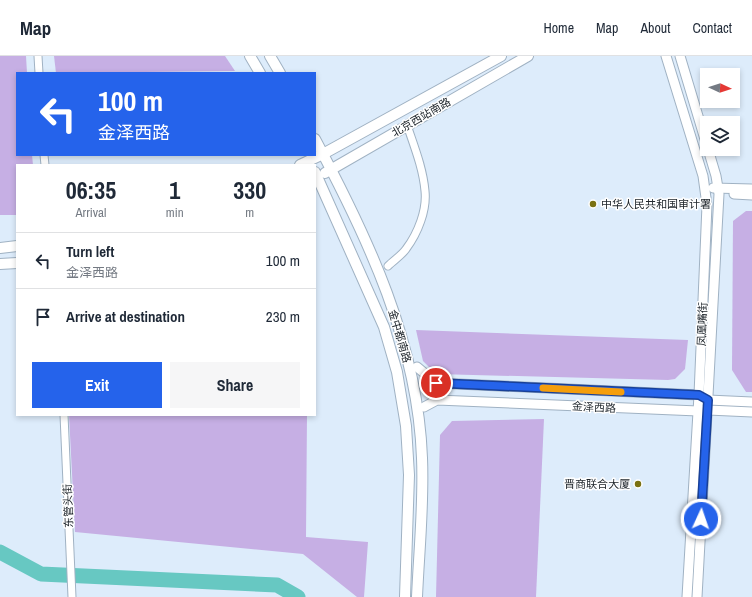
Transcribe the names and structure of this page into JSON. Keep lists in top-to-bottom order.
{
  "streets": {
    "main road": ["北京西站南路", "金中都南路"],
    "street": ["凤凰嘴街", "金泽西路", "东管头街"]
  },
  "crossings": [
    ["北京西站南路", "金中都南路"],
    ["凤凰嘴街", "金泽西路"]
  ],
  "places": ["中华人民共和国审计署", "晋商联合大厦"],
  "north": "right",
  "page": {
    "header": "Map",
    "nav": [
      "Home",
      "Map",
      "About",
      "Contact"
    ],
    "turn": ["100 m", "金泽西路"],
    "eta": [
      "06:35",
      "Arrival",
      "1",
      "min",
      "330",
      "m"
    ],
    "list": [
      {
        "name": "Turn left",
        "note": "金泽西路",
        "value": "100 m"
      },
      {
        "name": "Arrive at destination",
        "value": "230 m"
      }
    ],
    "buttons": ["Exit", "Share"]
  }
}
